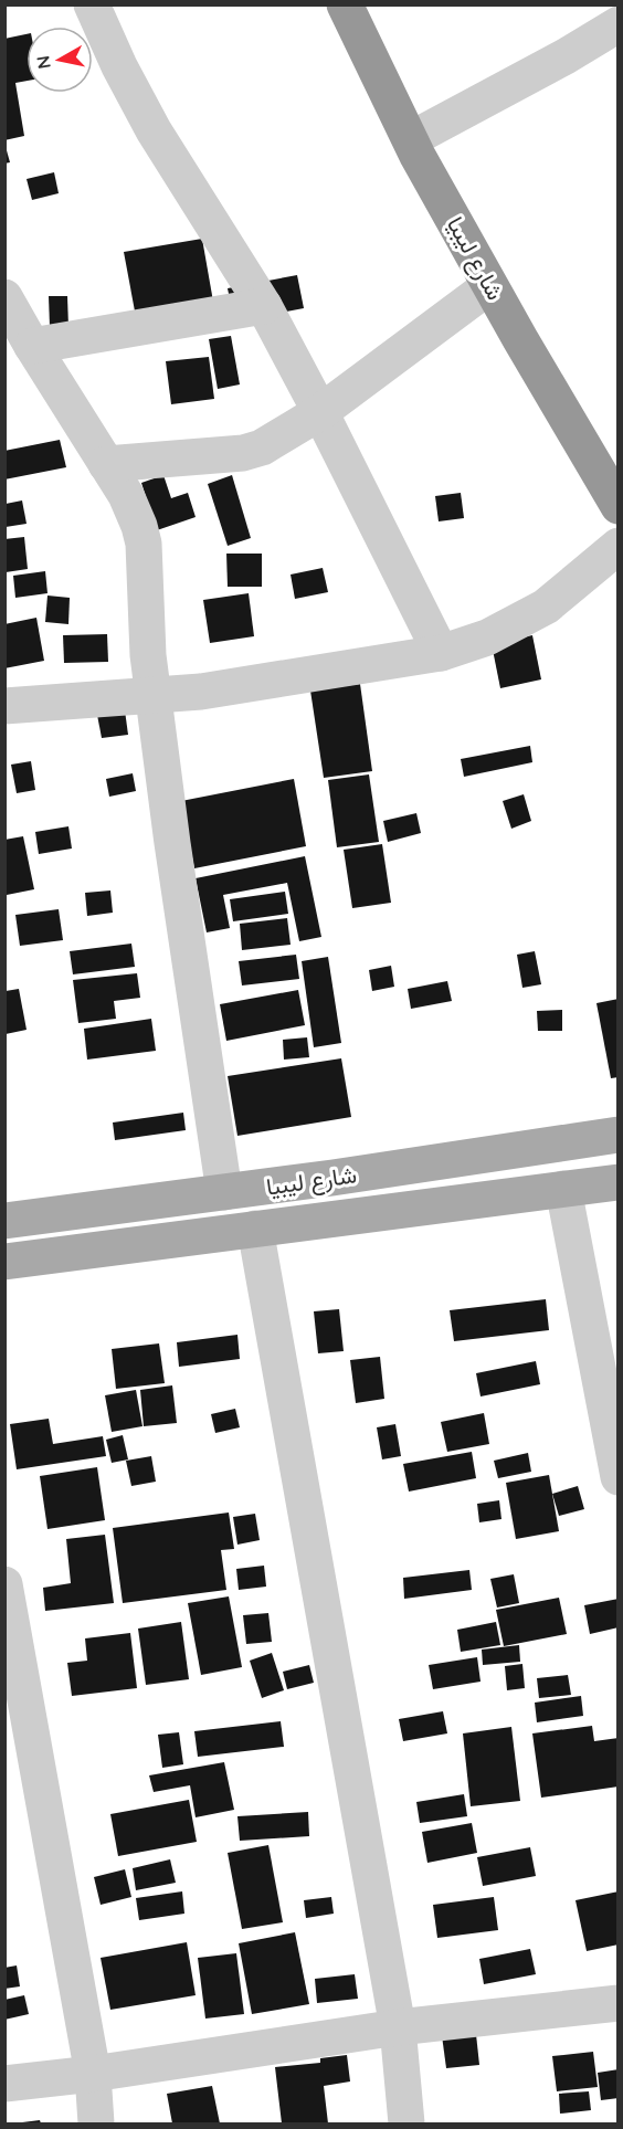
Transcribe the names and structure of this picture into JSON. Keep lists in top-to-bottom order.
{
  "streets": {
    "highway": ["شارع ليبيا"]
  },
  "north": "left"
}
